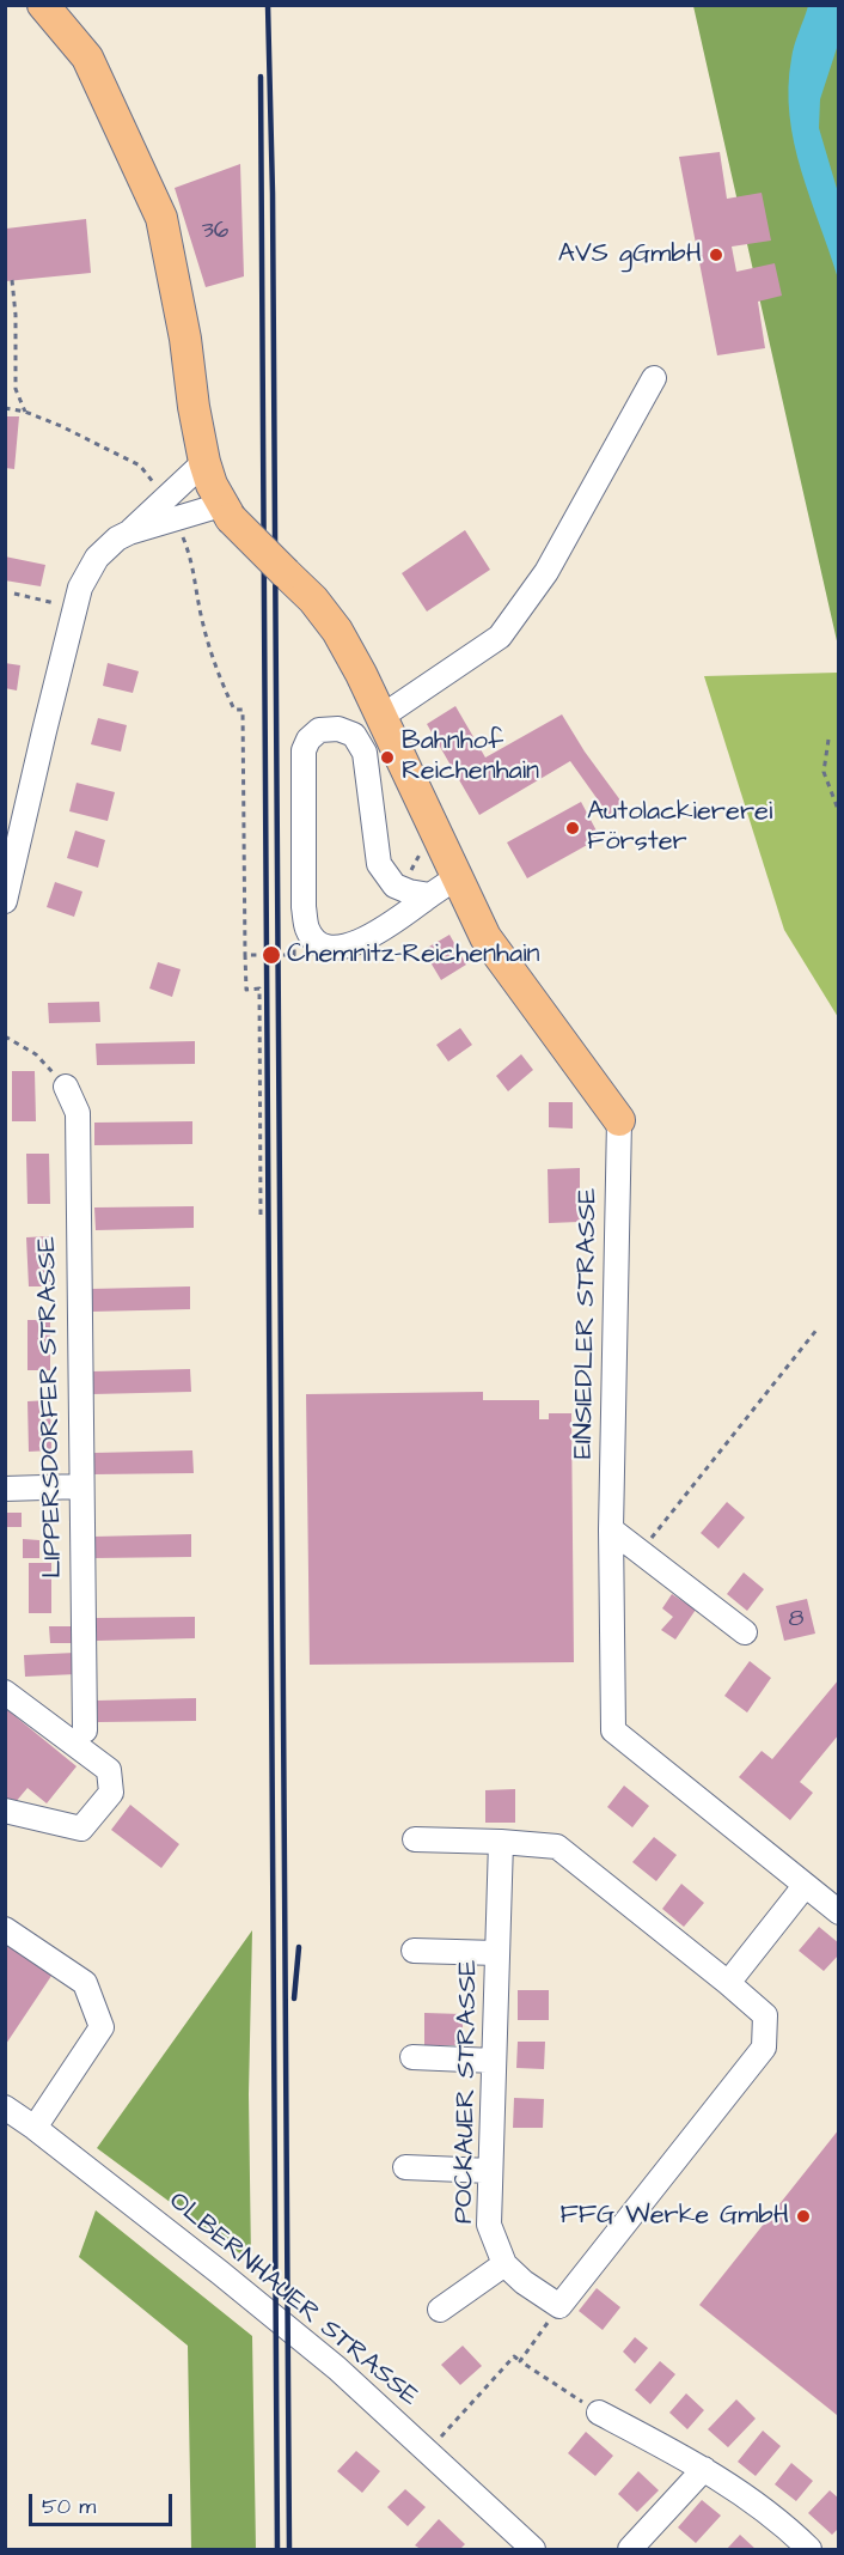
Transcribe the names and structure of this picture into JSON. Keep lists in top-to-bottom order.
{
  "streets": {
    "street": [
      "EINSIEDLER STRASSE",
      "LIPPERSDORFER STRASSE",
      "POCKAUER STRASSE",
      "OLBERNHAUER STRASSE"
    ]
  },
  "places": [
    "AVS gGmbH",
    "Bahnhof Reichenhain",
    "Autolackiererei Förster",
    "Chemnitz-Reichenhain",
    "FFG Werke GmbH"
  ],
  "house_numbers": ["36", "8"],
  "scale_bar": "50 m"
}
